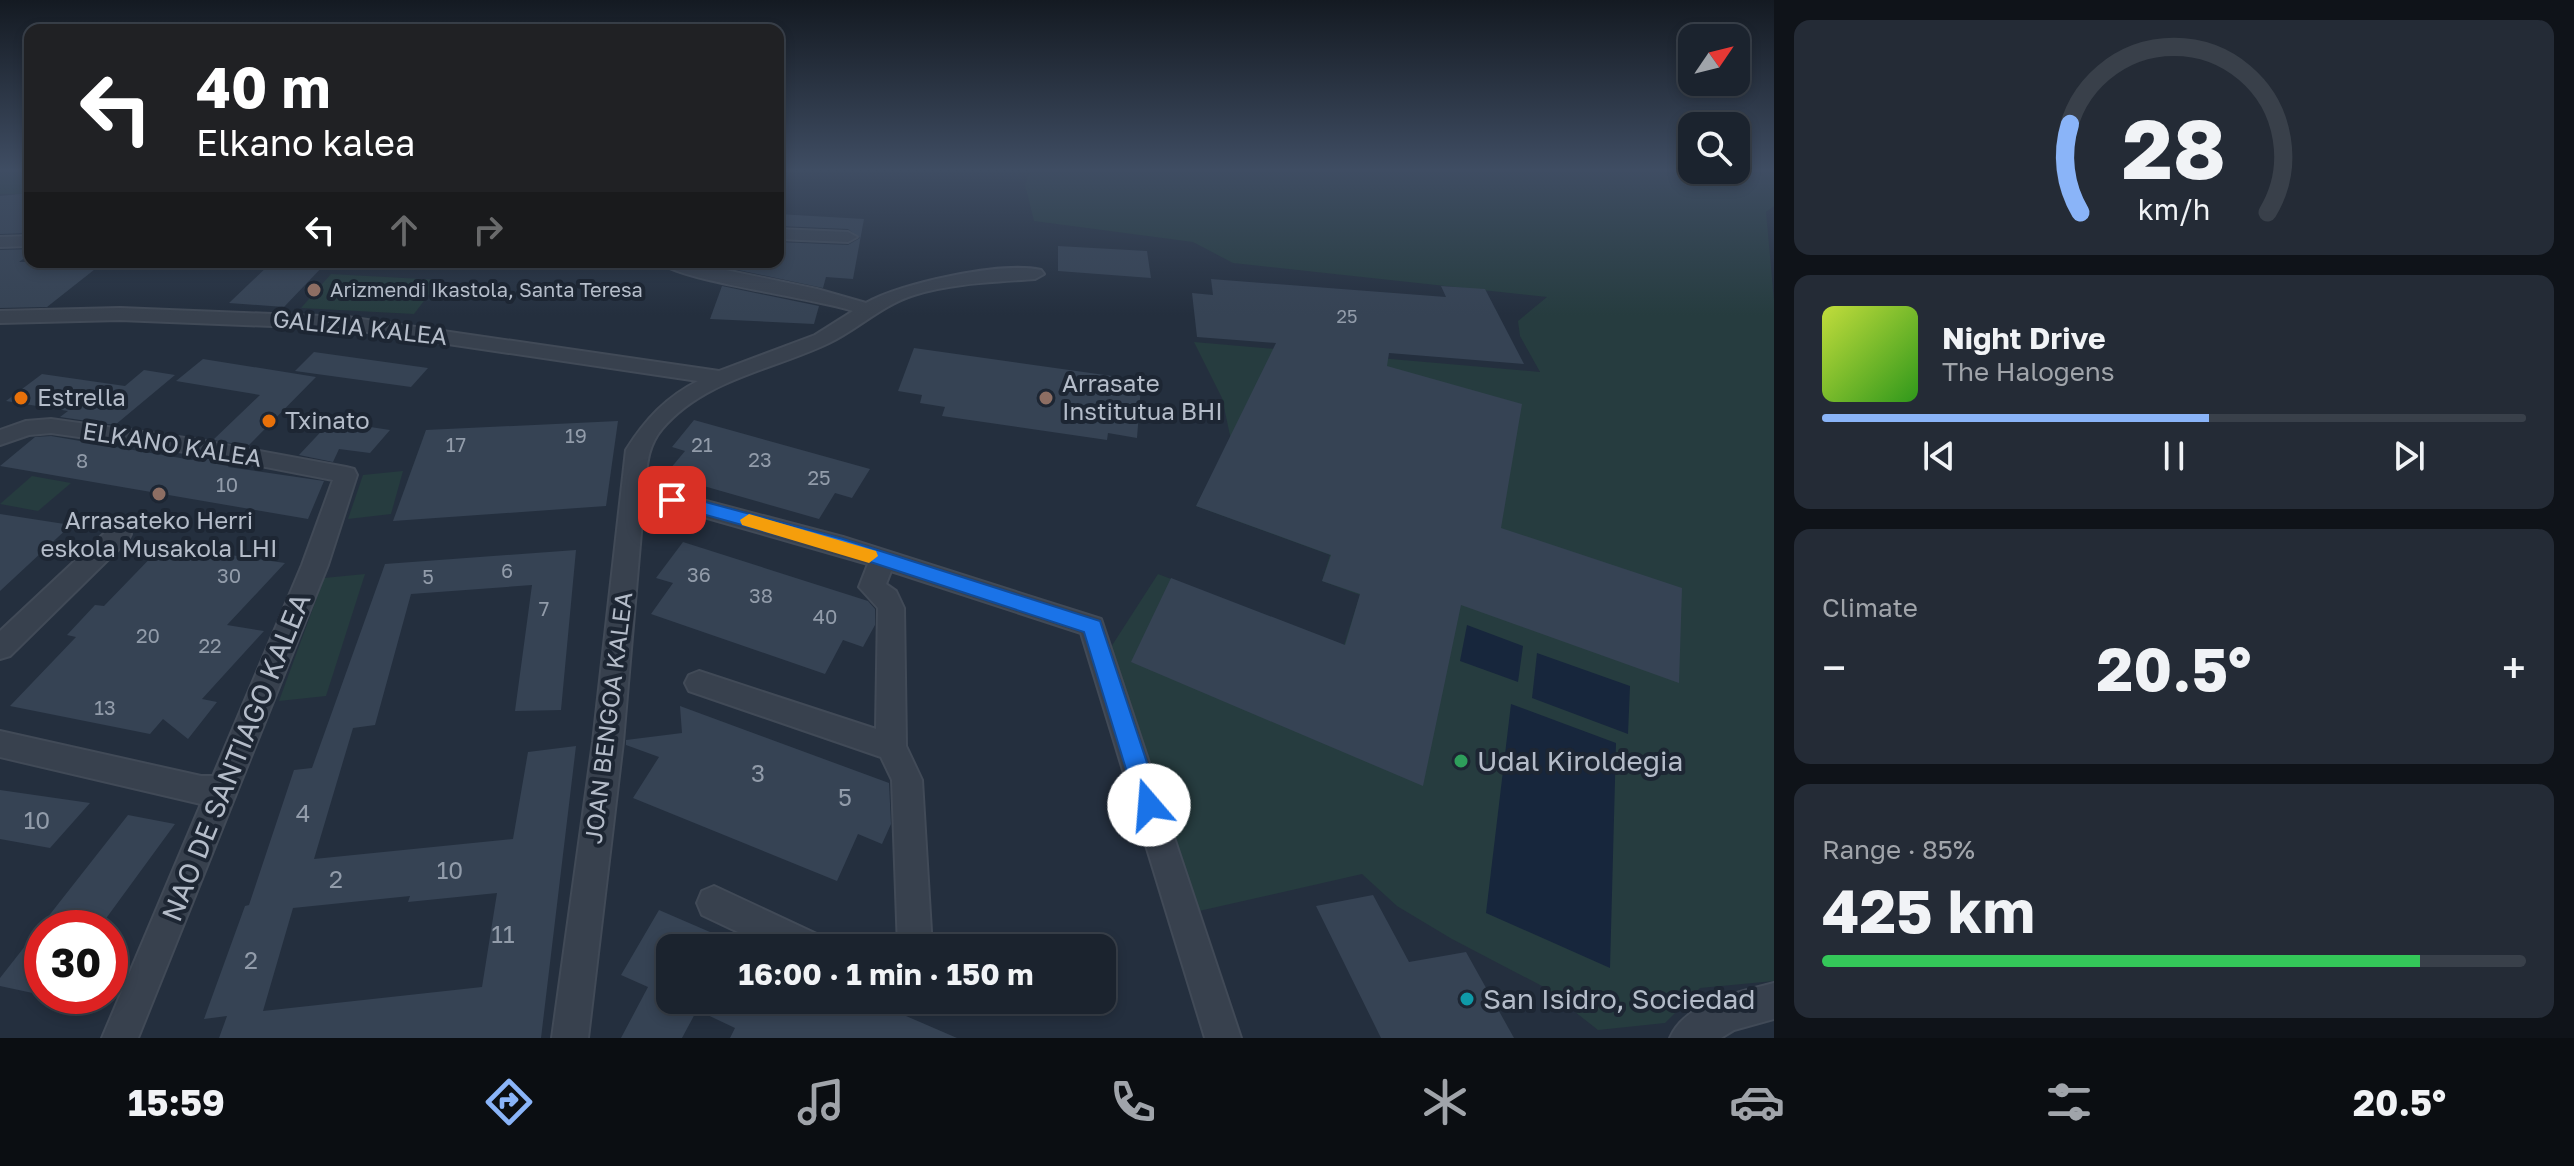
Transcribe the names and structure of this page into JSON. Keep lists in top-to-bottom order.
{
  "streets": {
    "street": [
      "GALIZIA KALEA",
      "ELKANO KALEA",
      "JOAN BENGOA KALEA",
      "NAO DE SANTIAGO KALEA"
    ]
  },
  "crossings": [
    ["GALIZIA KALEA", "JOAN BENGOA KALEA"],
    ["ELKANO KALEA", "NAO DE SANTIAGO KALEA"]
  ],
  "places": [
    "Arizmendi Ikastola, Santa Teresa",
    "Estrella",
    "Arrasate Institutua BHI",
    "Txinato",
    "Arrasateko Herri eskola Musakola LHI",
    "Udal Kiroldegia",
    "San Isidro, Sociedad"
  ],
  "house_numbers": [
    "25",
    "19",
    "17",
    "21",
    "23",
    "8",
    "25",
    "10",
    "6",
    "36",
    "30",
    "5",
    "38",
    "7",
    "40",
    "20",
    "22",
    "13",
    "3",
    "5",
    "4",
    "10",
    "10",
    "2",
    "11",
    "2"
  ],
  "north": "top right",
  "page": {
    "turn": ["40 m", "Elkano kalea"],
    "song": ["Night Drive", "The Halogens"],
    "tile": [
      "Climate",
      ["Range · 85%", "425 km"]
    ],
    "heat": ["−", "20.5°", "+"],
    "limit": "30",
    "trip": "16:00 · 1 min · 150 m",
    "tabs": ["15:59", "20.5°"],
    "gauge": ["28", "km/h"]
  }
}
